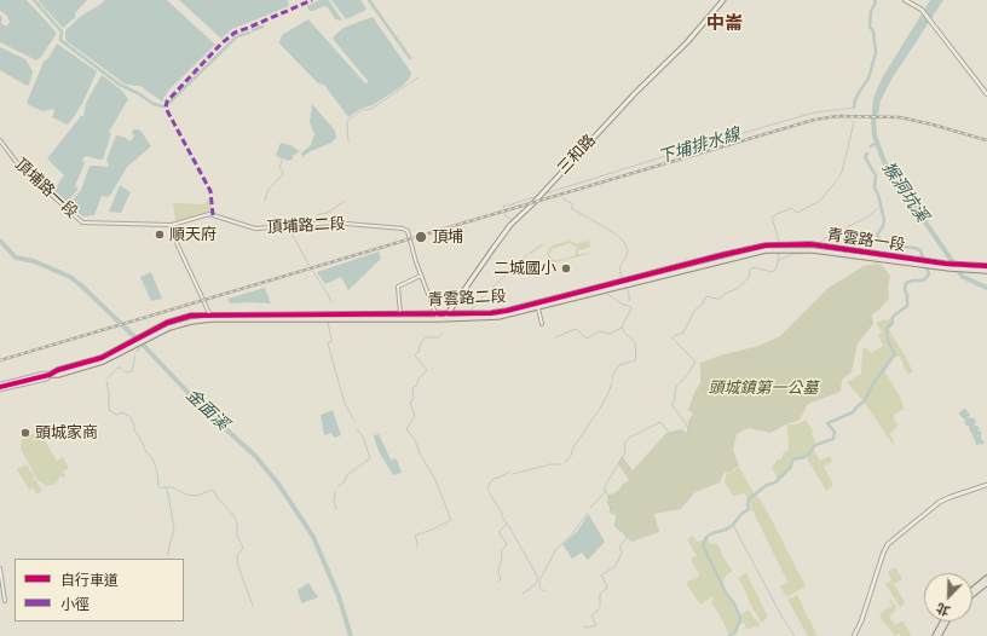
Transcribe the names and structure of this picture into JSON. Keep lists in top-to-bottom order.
{
  "streets": {
    "main road": ["三和路", "青雲路一段", "青雲路二段"],
    "street": ["頂埔路一段", "頂埔路二段"]
  },
  "crossings": [
    ["三和路", "青雲路二段"],
    ["頂埔路一段", "頂埔路二段"],
    ["頂埔路二段", "青雲路二段"],
    ["青雲路一段", "青雲路二段"]
  ],
  "districts": ["中崙"],
  "water": ["下埔排水線", "猴洞坑溪", "金面溪"],
  "parks": ["頭城鎮第一公墓"],
  "places": [
    "順天府",
    "頂埔",
    "二城國小",
    "頭城家商"
  ],
  "legend": ["自行車道", "小徑"],
  "north": "bottom left"
}
